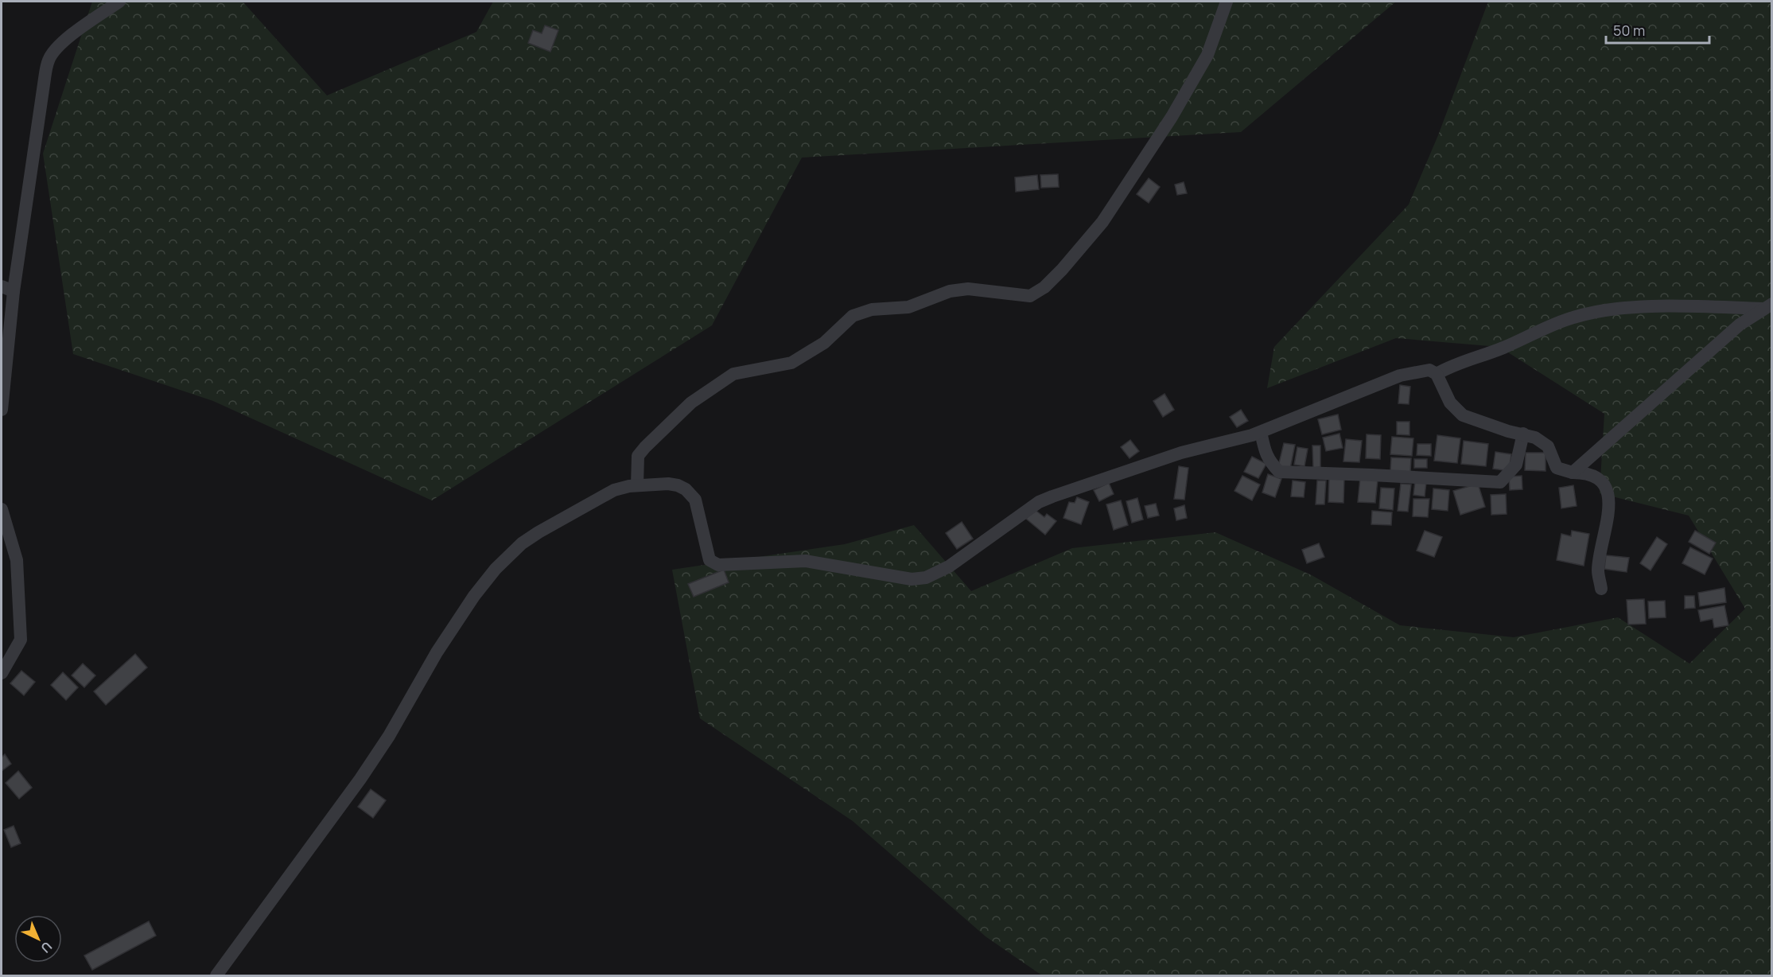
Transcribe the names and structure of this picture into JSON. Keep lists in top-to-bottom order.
{
  "scale_bar": "50 m",
  "north": "bottom right"
}
